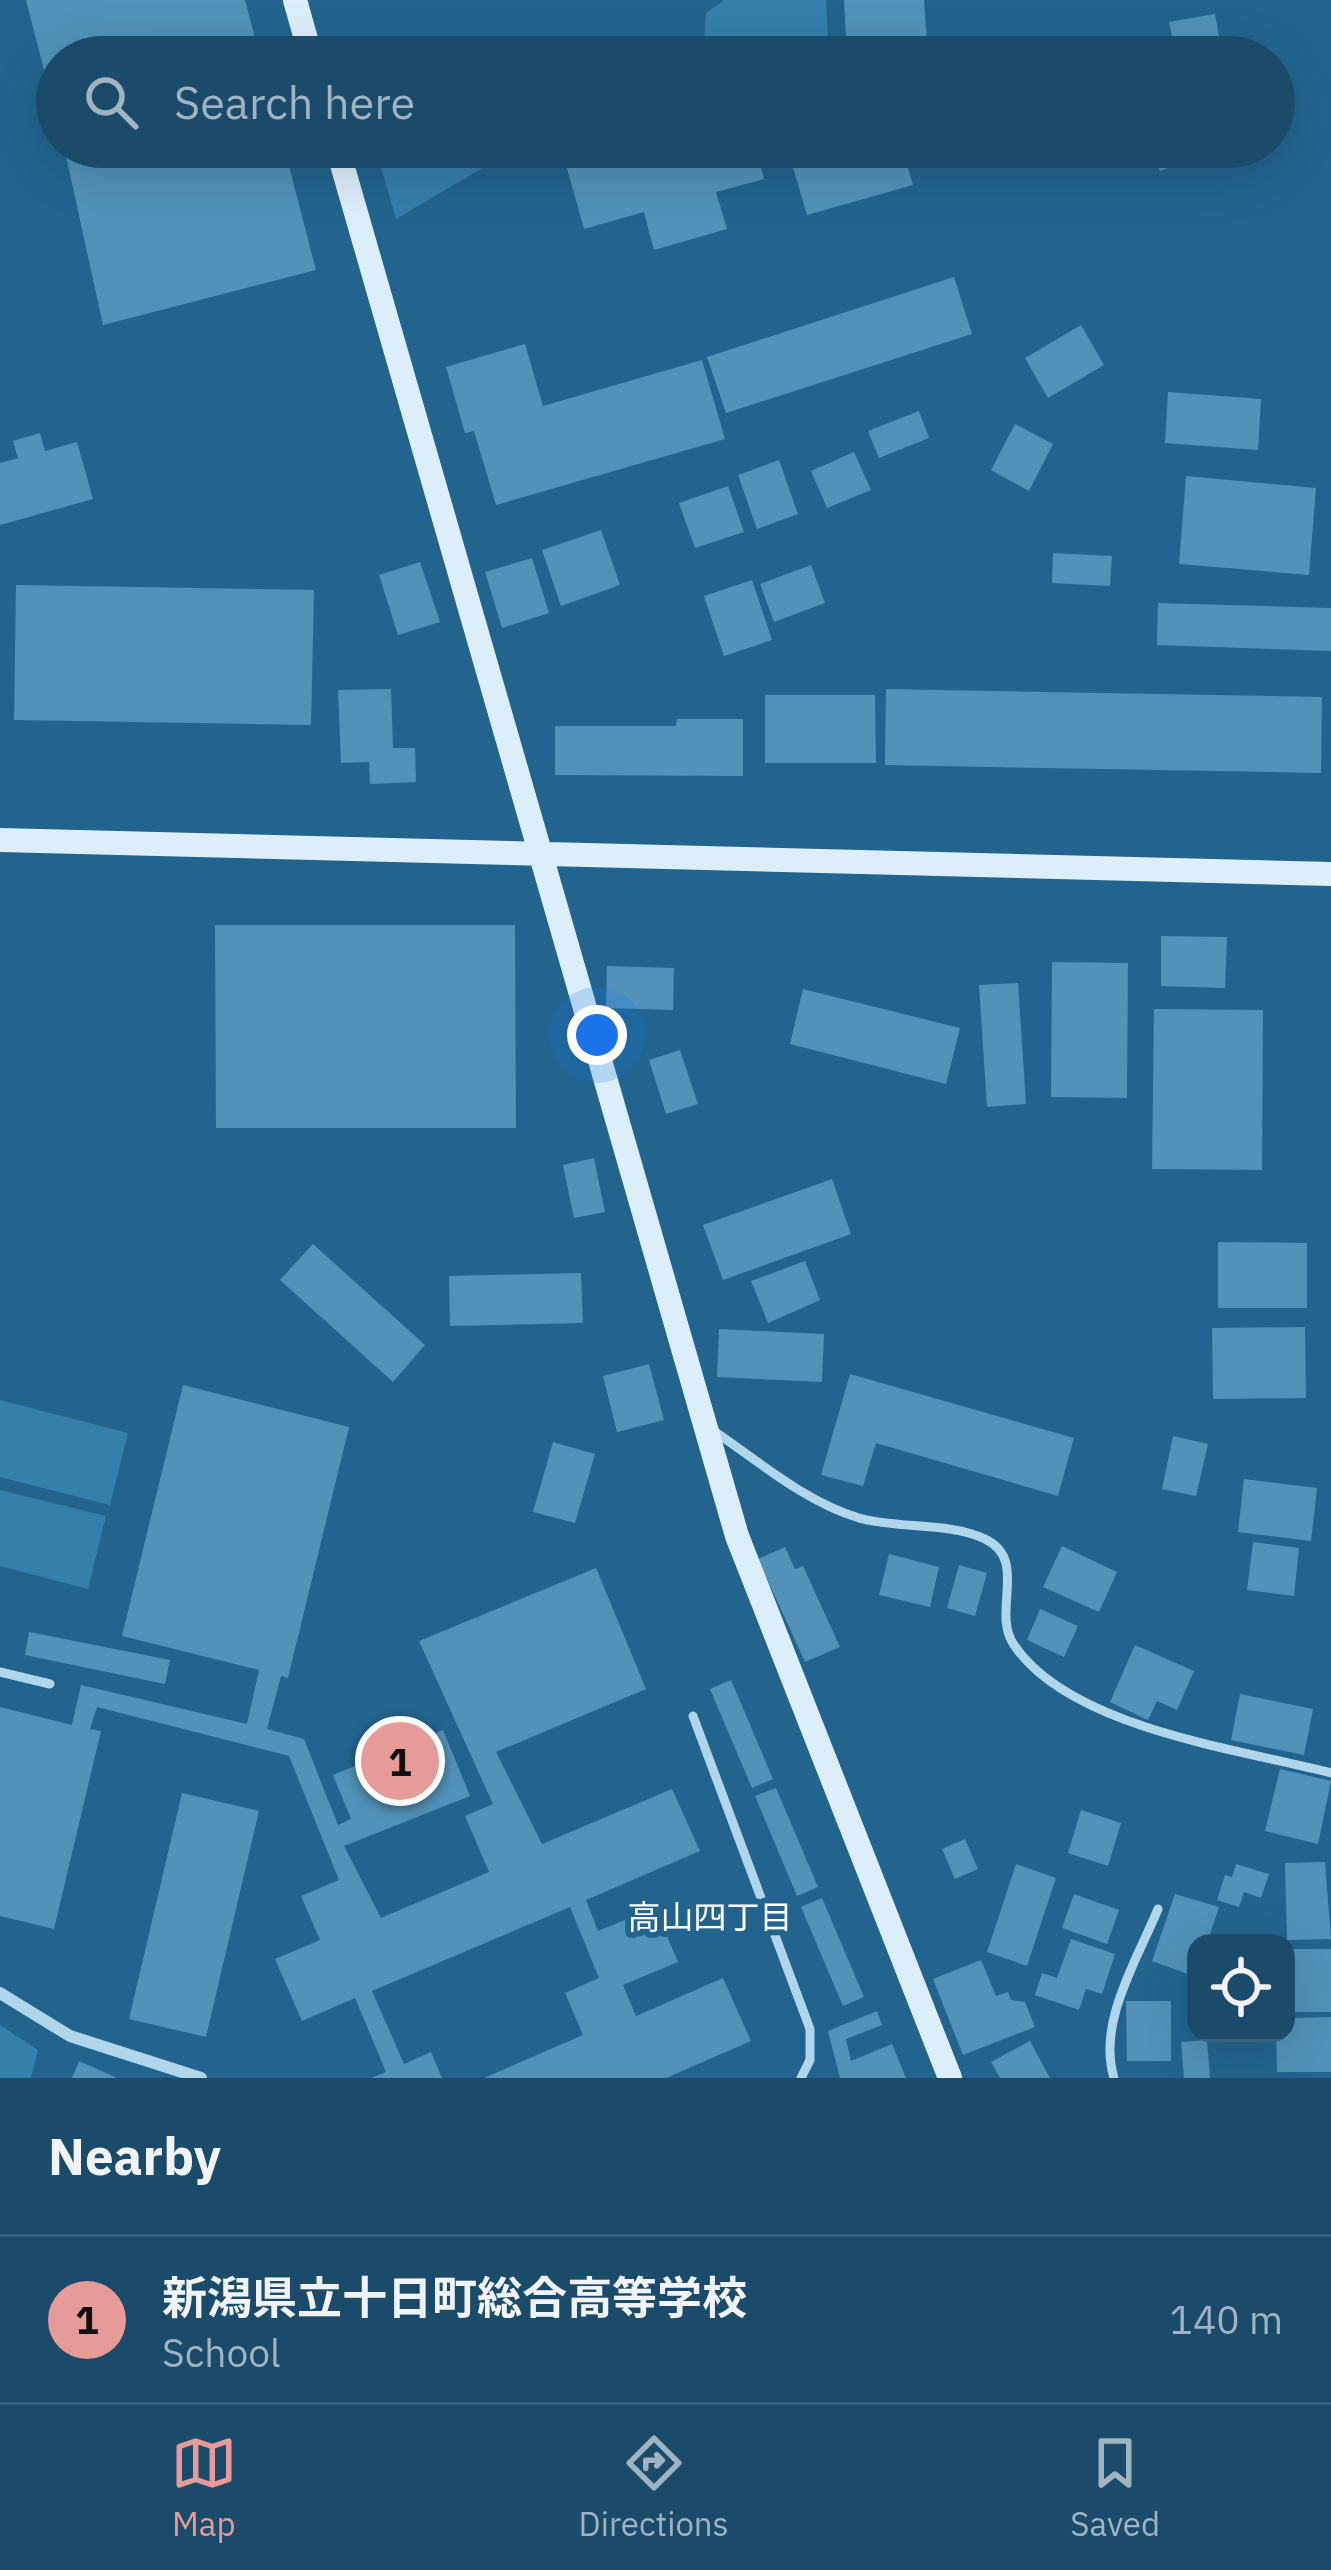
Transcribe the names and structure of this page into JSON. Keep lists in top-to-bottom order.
{
  "districts": ["高山四丁目"],
  "page": {
    "search": "Search here",
    "pins": "1",
    "heading": "Nearby",
    "list": [
      {
        "mark": "1",
        "name": "新潟県立十日町総合高等学校",
        "note": "School",
        "value": "140 m"
      }
    ],
    "nav": ["Map", "Directions", "Saved"]
  }
}
